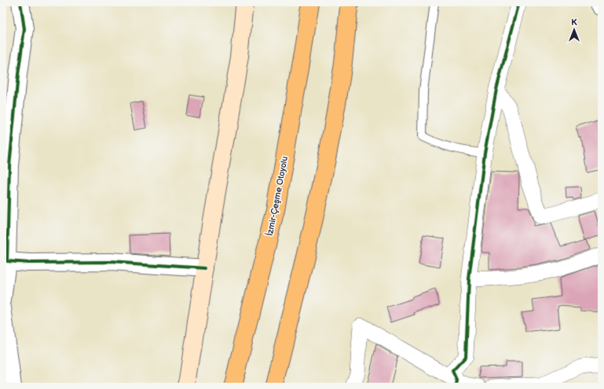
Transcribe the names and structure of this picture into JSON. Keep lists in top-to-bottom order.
{
  "streets": {
    "highway": ["İzmir-Çeşme Otoyolu"]
  },
  "north": "top"
}
